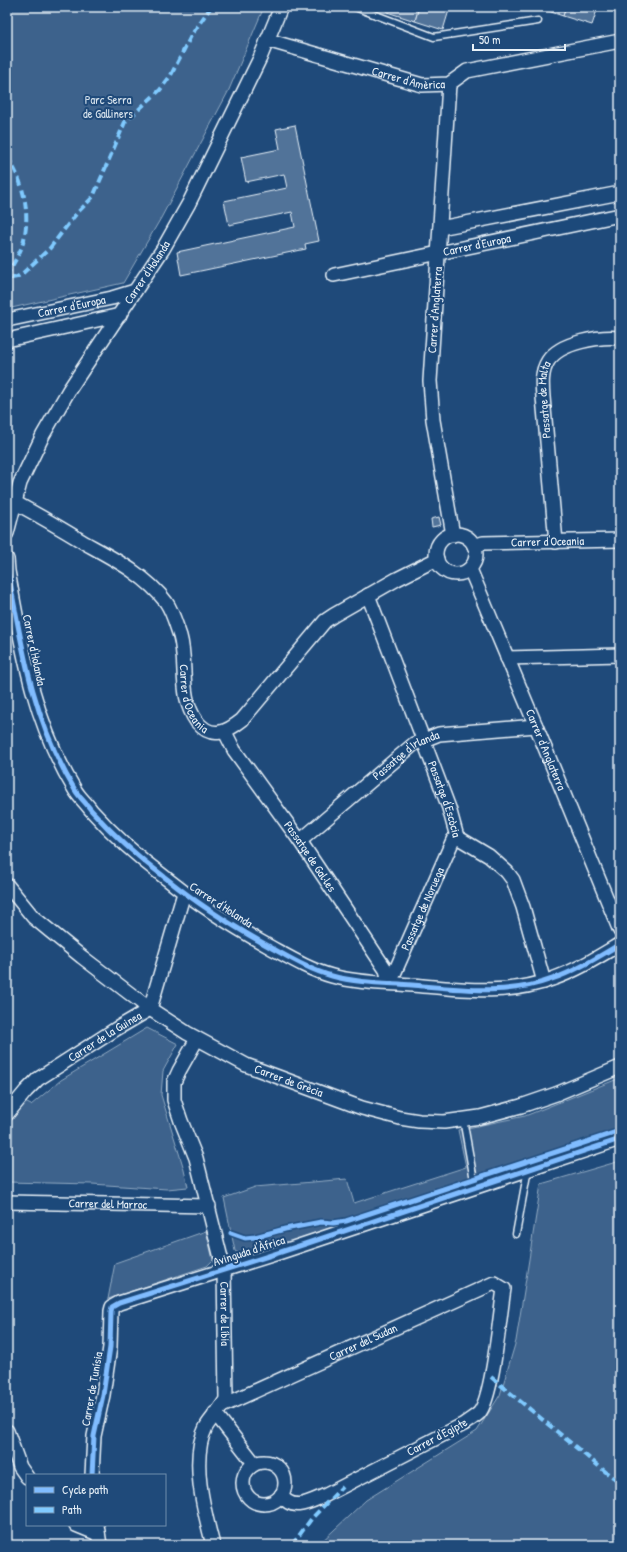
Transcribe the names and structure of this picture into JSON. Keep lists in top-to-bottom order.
{
  "streets": {
    "street": [
      "Carrer d'Amèrica",
      "Carrer d'Europa",
      "Carrer d'Holanda",
      "Carrer d'Anglaterra",
      "Passatge de Malta",
      "Carrer d'Oceania",
      "Passatge d'Irlanda",
      "Passatge d'Escòcia",
      "Passatge de Gal·les",
      "Passatge de Noruega",
      "Carrer de la Guinea",
      "Carrer de Grècia",
      "Carrer del Marroc",
      "Avinguda d'Àfrica",
      "Carrer de Líbia",
      "Carrer del Sudan",
      "Carrer de Tunísia",
      "Carrer d'Egipte"
    ]
  },
  "crossings": [
    ["Carrer d'Amèrica", "Carrer d'Holanda"],
    ["Carrer d'Amèrica", "Carrer d'Anglaterra"],
    ["Carrer d'Europa", "Carrer d'Holanda"],
    ["Carrer d'Europa", "Carrer d'Anglaterra"],
    ["Carrer d'Holanda", "Carrer d'Oceania"],
    ["Carrer d'Holanda", "Passatge d'Escòcia"],
    ["Carrer d'Holanda", "Passatge de Gal·les"],
    ["Carrer d'Holanda", "Passatge de Noruega"],
    ["Carrer d'Holanda", "Carrer de la Guinea"],
    ["Carrer d'Anglaterra", "Carrer d'Oceania"],
    ["Carrer d'Anglaterra", "Passatge d'Irlanda"],
    ["Passatge de Malta", "Carrer d'Oceania"],
    ["Carrer d'Oceania", "Passatge d'Escòcia"],
    ["Carrer d'Oceania", "Passatge de Gal·les"],
    ["Passatge d'Irlanda", "Passatge d'Escòcia"],
    ["Passatge d'Irlanda", "Passatge de Gal·les"],
    ["Passatge d'Escòcia", "Passatge de Noruega"],
    ["Passatge de Gal·les", "Passatge de Noruega"],
    ["Carrer de la Guinea", "Carrer de Grècia"],
    ["Carrer de Grècia", "Carrer de Líbia"],
    ["Carrer del Marroc", "Carrer de Líbia"],
    ["Avinguda d'Àfrica", "Carrer de Líbia"],
    ["Avinguda d'Àfrica", "Carrer de Tunísia"],
    ["Carrer de Líbia", "Carrer del Sudan"],
    ["Carrer del Sudan", "Carrer d'Egipte"]
  ],
  "parks": ["Parc Serra de Galliners"],
  "legend": ["Cycle path", "Path"],
  "scale_bar": "50 m"
}
